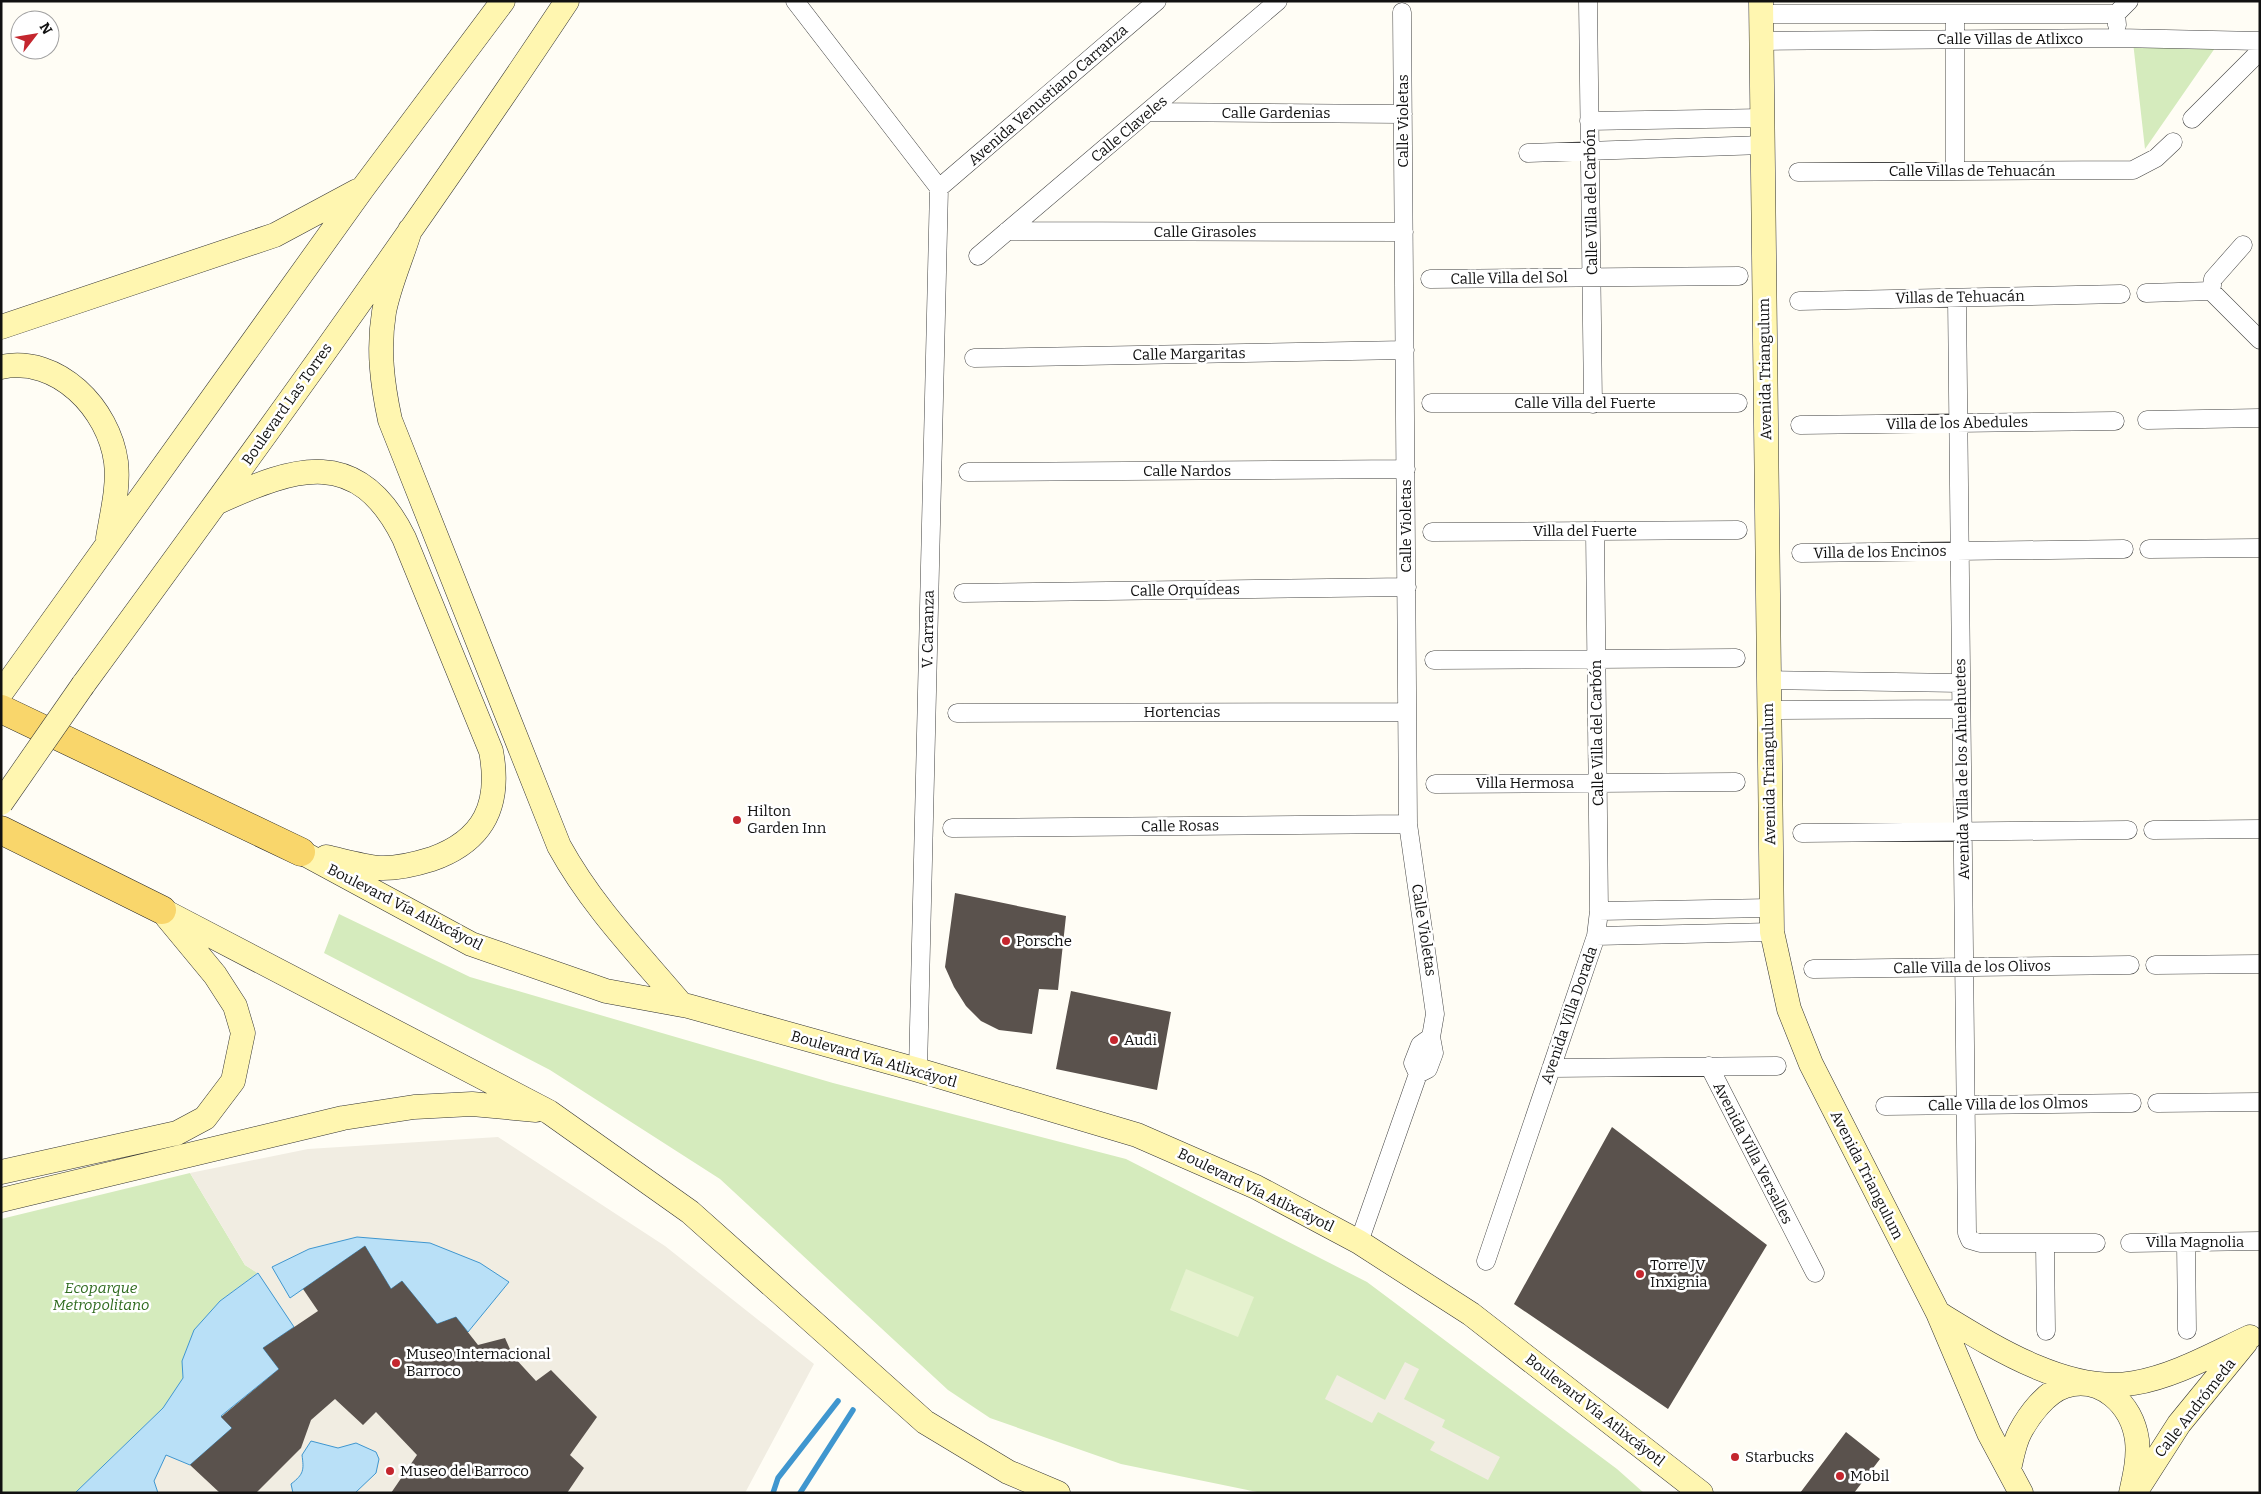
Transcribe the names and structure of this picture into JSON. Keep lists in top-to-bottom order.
{
  "streets": {
    "main road": [
      "Avenida Triangulum",
      "Boulevard Las Torres",
      "Boulevard Vía Atlixcáyotl",
      "Calle Andrómeda"
    ],
    "street": [
      "Calle Villas de Atlixco",
      "Avenida Venustiano Carranza",
      "Calle Gardenias",
      "Calle Violetas",
      "Calle Claveles",
      "Calle Villas de Tehuacán",
      "Calle Villa del Carbón",
      "Calle Girasoles",
      "Calle Villa del Sol",
      "Villas de Tehuacán",
      "Calle Margaritas",
      "Calle Villa del Fuerte",
      "Villa de los Abedules",
      "Calle Nardos",
      "Villa del Fuerte",
      "Villa de los Encinos",
      "Calle Orquídeas",
      "V. Carranza",
      "Hortencias",
      "Avenida Villa de los Ahuehuetes",
      "Villa Hermosa",
      "Calle Rosas",
      "Calle Villa de los Olivos",
      "Avenida Villa Dorada",
      "Calle Villa de los Olmos",
      "Avenida Villa Versalles",
      "Villa Magnolia"
    ]
  },
  "crossings": [
    ["Calle Villas de Atlixco", "Avenida Triangulum"],
    ["Avenida Venustiano Carranza", "V. Carranza"],
    ["Calle Gardenias", "Calle Violetas"],
    ["Calle Gardenias", "Calle Claveles"],
    ["Calle Violetas", "Calle Girasoles"],
    ["Calle Violetas", "Calle Margaritas"],
    ["Calle Violetas", "Calle Nardos"],
    ["Calle Violetas", "Calle Orquídeas"],
    ["Calle Violetas", "Hortencias"],
    ["Calle Violetas", "Calle Rosas"],
    ["Calle Violetas", "Boulevard Vía Atlixcáyotl"],
    ["Calle Claveles", "Calle Girasoles"],
    ["Calle Villa del Carbón", "Calle Villa del Sol"],
    ["Calle Villa del Carbón", "Calle Villa del Fuerte"],
    ["Calle Villa del Carbón", "Villa del Fuerte"],
    ["Calle Villa del Carbón", "Villa Hermosa"],
    ["Calle Villa del Carbón", "Avenida Villa Dorada"],
    ["Villas de Tehuacán", "Avenida Villa de los Ahuehuetes"],
    ["Avenida Triangulum", "Avenida Villa Dorada"],
    ["Villa de los Abedules", "Avenida Villa de los Ahuehuetes"],
    ["Villa de los Encinos", "Avenida Villa de los Ahuehuetes"],
    ["V. Carranza", "Boulevard Vía Atlixcáyotl"],
    ["Avenida Villa de los Ahuehuetes", "Calle Villa de los Olivos"],
    ["Avenida Villa de los Ahuehuetes", "Calle Villa de los Olmos"],
    ["Avenida Villa Dorada", "Avenida Villa Versalles"]
  ],
  "parks": ["Ecoparque Metropolitano"],
  "places": [
    "Hilton Garden Inn",
    "Porsche",
    "Audi",
    "Torre JV Inxignia",
    "Museo Internacional Barroco",
    "Starbucks",
    "Museo del Barroco",
    "Mobil"
  ],
  "north": "top right"
}
